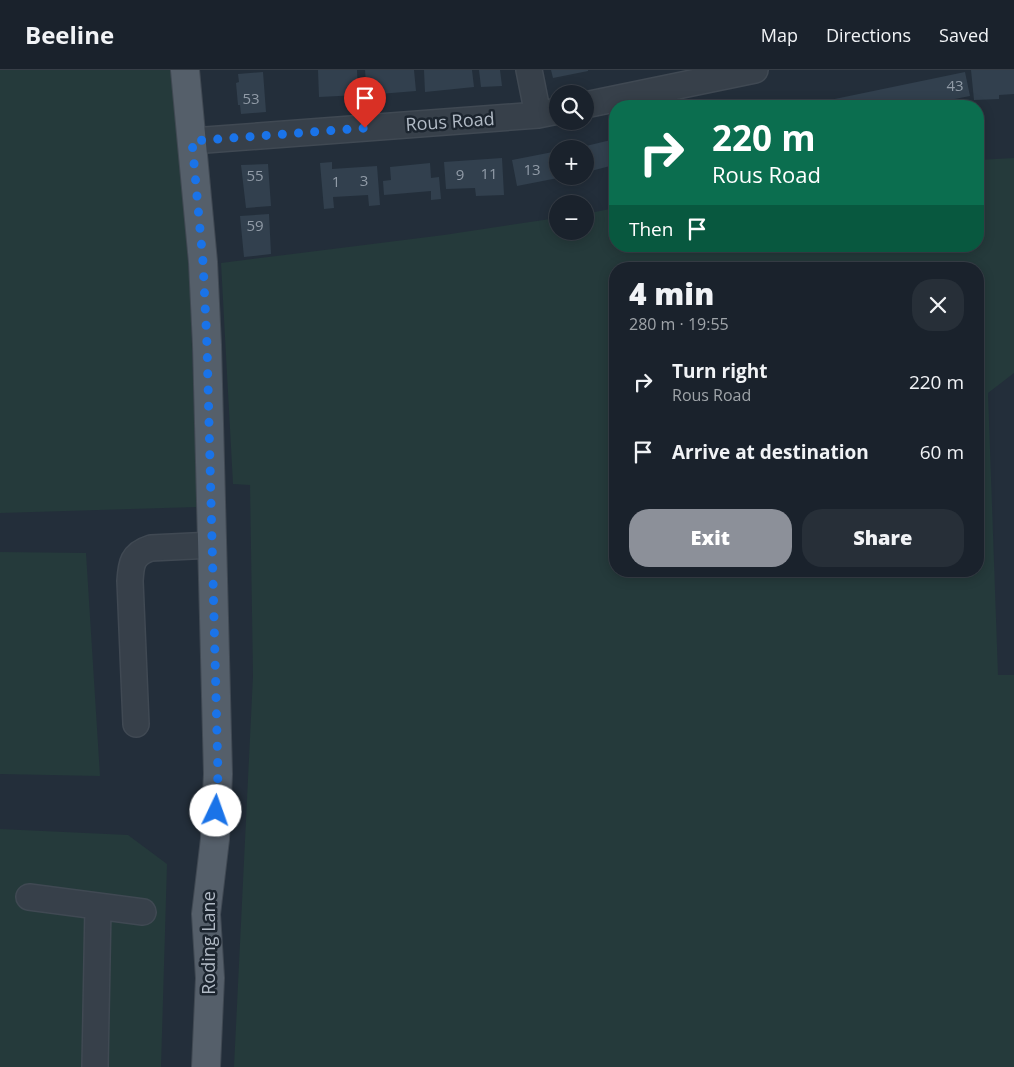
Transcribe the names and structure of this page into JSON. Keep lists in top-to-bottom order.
{
  "streets": {
    "main road": ["Roding Lane"],
    "street": ["Rous Road"]
  },
  "crossings": [
    ["Rous Road", "Roding Lane"]
  ],
  "house_numbers": [
    "43",
    "53",
    "13",
    "11",
    "9",
    "55",
    "3",
    "1",
    "59"
  ],
  "page": {
    "header": "Beeline",
    "nav": ["Map", "Directions", "Saved"],
    "map_buttons": ["+", "−"],
    "turn": ["220 m", "Rous Road"],
    "then": "Then",
    "heading": ["4 min", "280 m · 19:55"],
    "list": [
      {
        "name": "Turn right",
        "note": "Rous Road",
        "value": "220 m"
      },
      {
        "name": "Arrive at destination",
        "value": "60 m"
      }
    ],
    "buttons": ["Exit", "Share"]
  }
}
